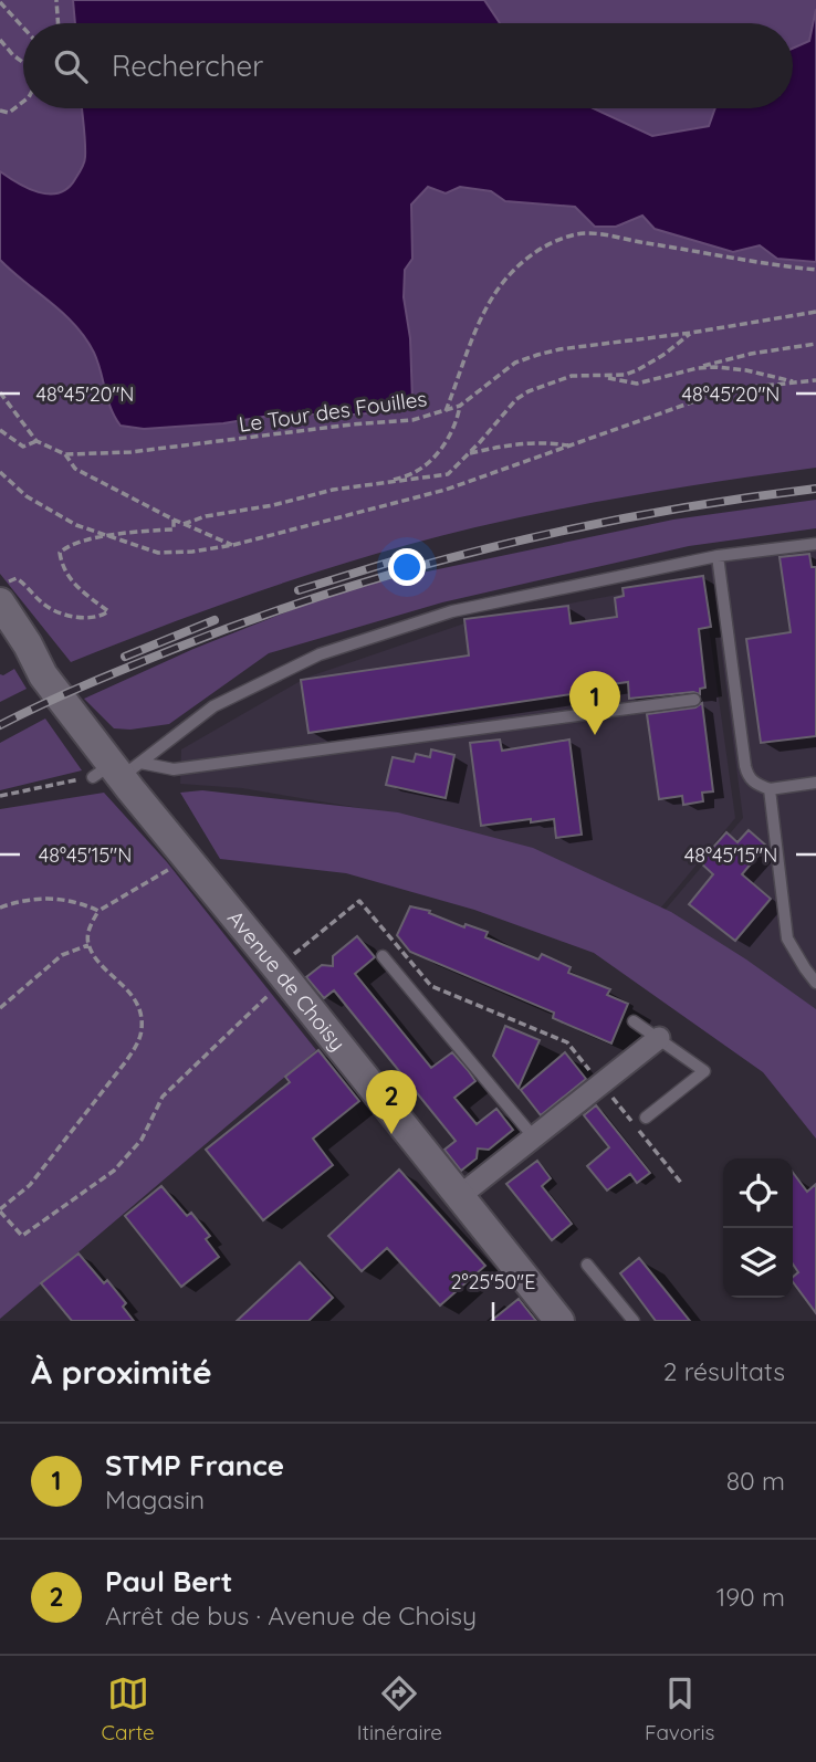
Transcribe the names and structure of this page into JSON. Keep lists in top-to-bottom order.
{
  "streets": {
    "main road": ["Avenue de Choisy"],
    "path": ["Le Tour des Fouilles"]
  },
  "page": {
    "search": "Rechercher",
    "pins": ["1", "2"],
    "heading": ["À proximité", "2 résultats"],
    "list": [
      {
        "mark": "1",
        "name": "STMP France",
        "note": "Magasin",
        "value": "80 m"
      },
      {
        "mark": "2",
        "name": "Paul Bert",
        "note": "Arrêt de bus · Avenue de Choisy",
        "value": "190 m"
      }
    ],
    "nav": ["Carte", "Itinéraire", "Favoris"]
  },
  "coordinates": ["48°45'20\"N", "48°45'15\"N", "2°25'50\"E"]
}
